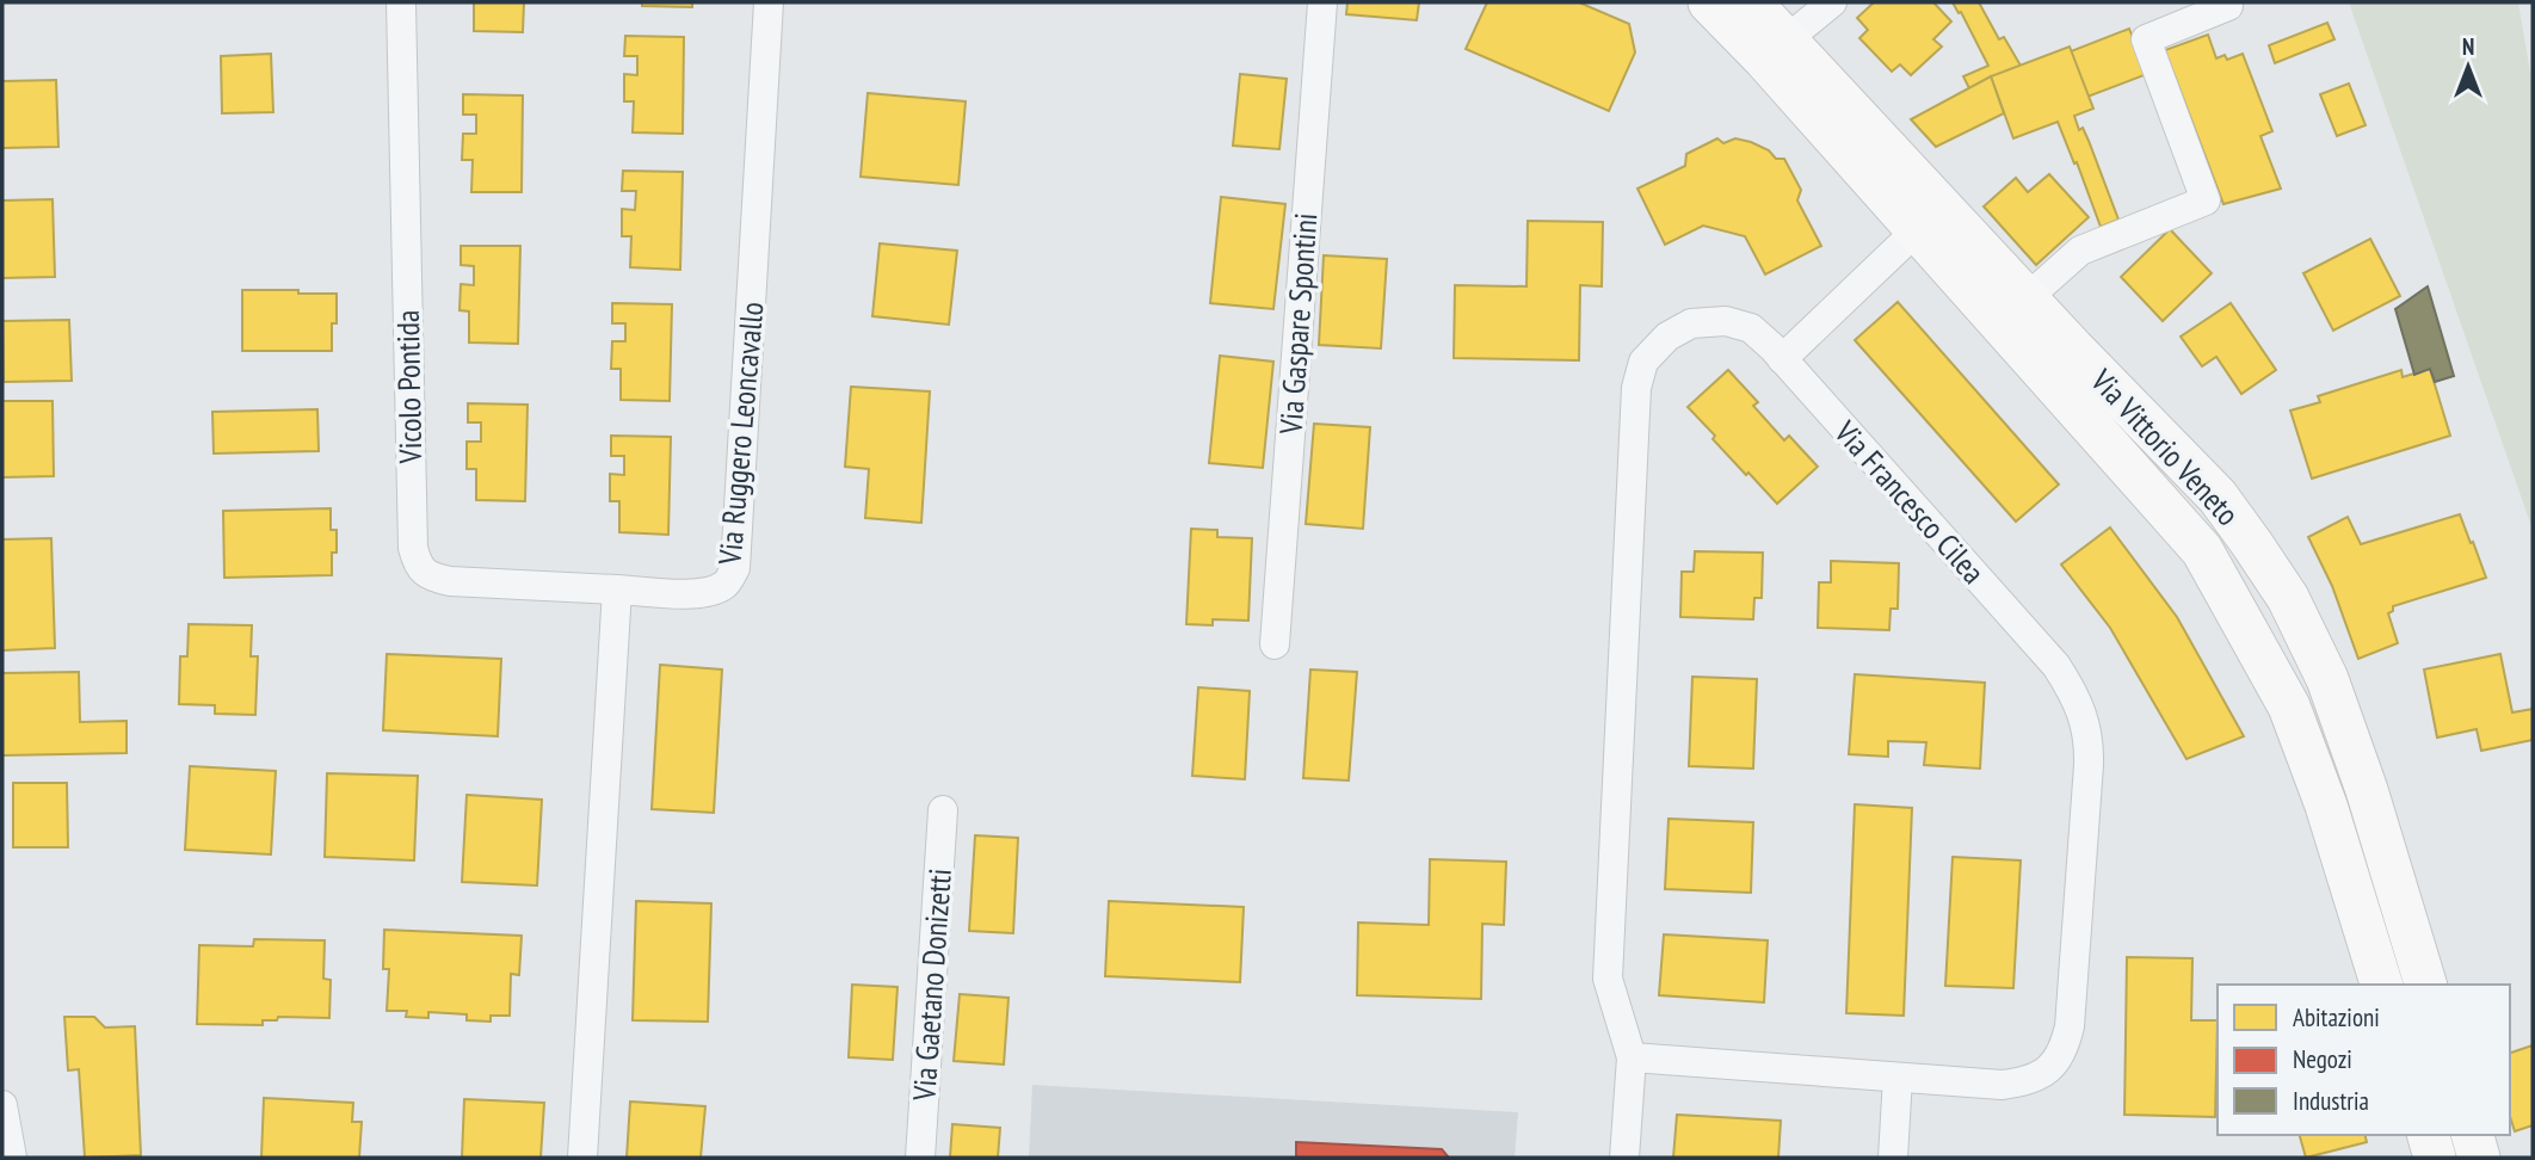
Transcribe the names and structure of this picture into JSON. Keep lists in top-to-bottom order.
{
  "streets": {
    "street": [
      "Via Gaspare Spontini",
      "Vicolo Pontida",
      "Via Ruggero Leoncavallo",
      "Via Vittorio Veneto",
      "Via Francesco Cilea",
      "Via Gaetano Donizetti"
    ]
  },
  "crossings": [
    ["Vicolo Pontida", "Via Ruggero Leoncavallo"]
  ],
  "legend": ["Abitazioni", "Negozi", "Industria"],
  "north": "top"
}
